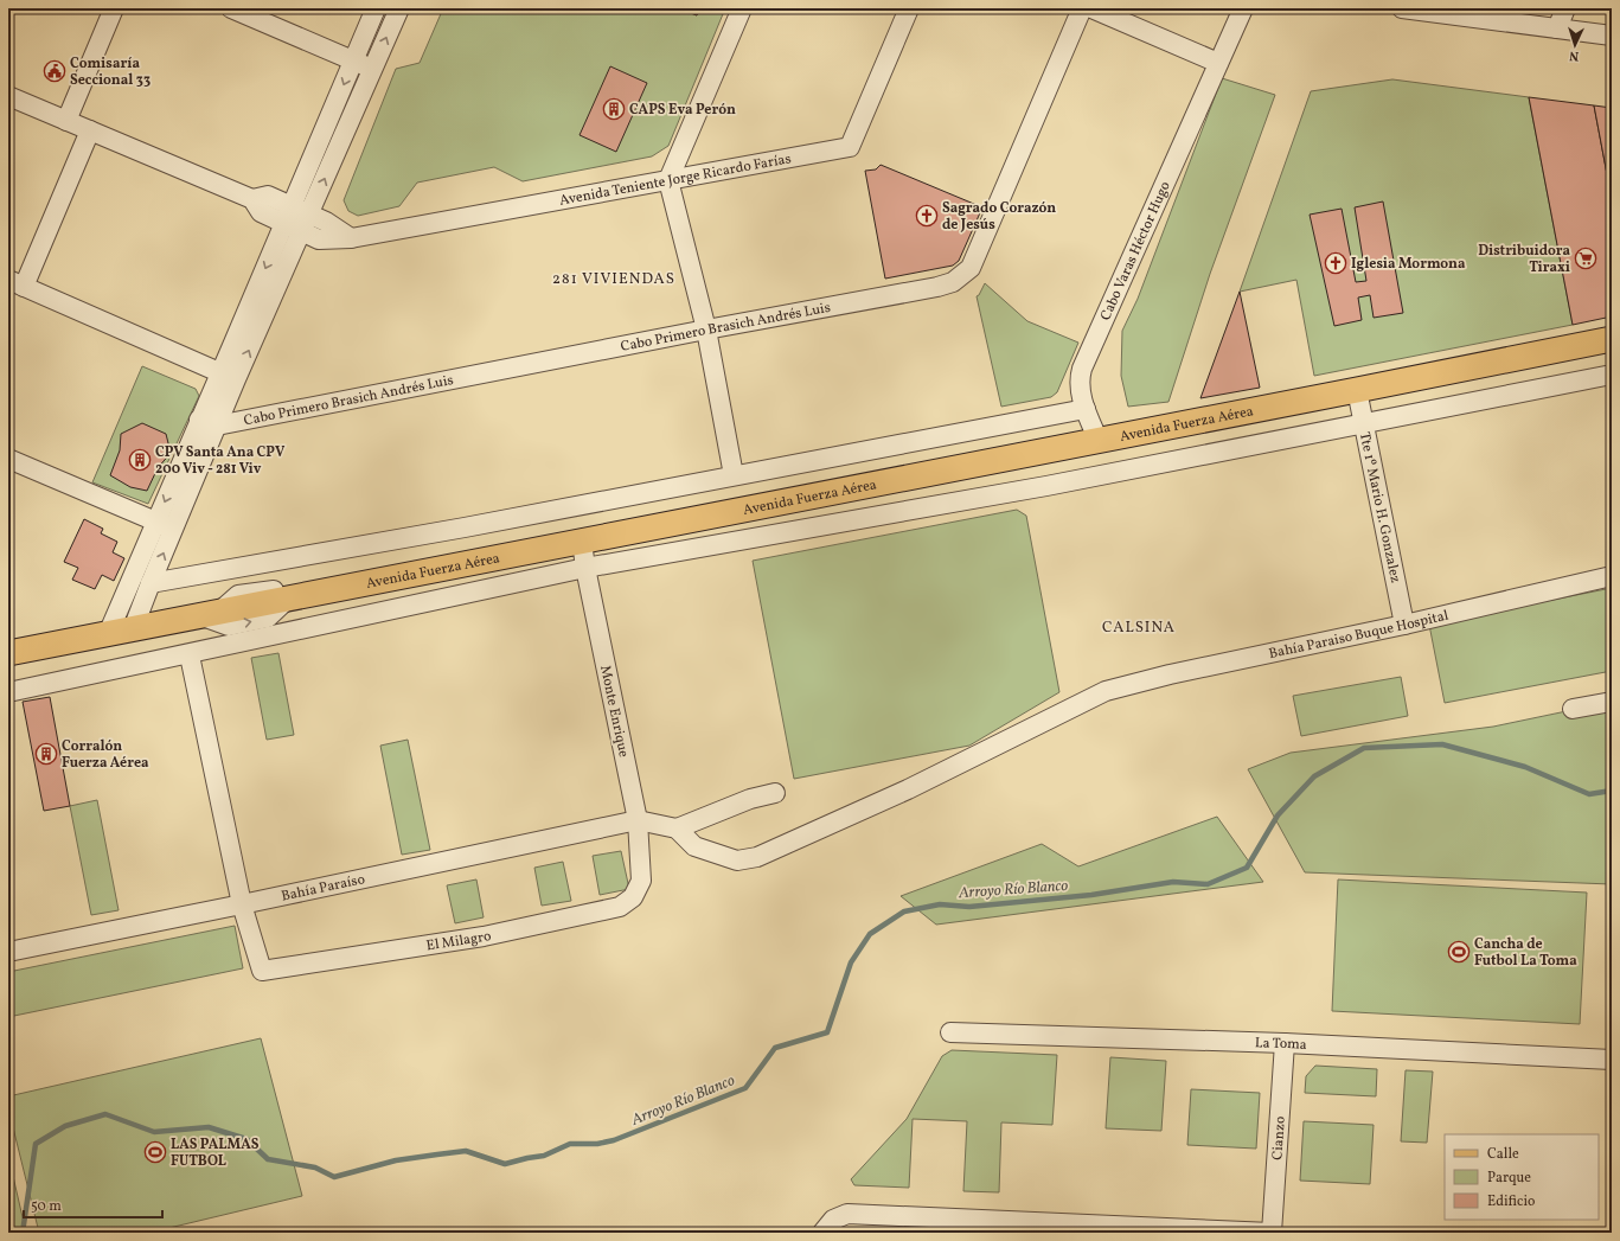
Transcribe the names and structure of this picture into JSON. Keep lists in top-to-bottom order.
{
  "streets": {
    "main road": ["Avenida Fuerza Aérea"],
    "street": [
      "Avenida Teniente Jorge Ricardo Farías",
      "Cabo Varas Héctor Hugo",
      "Cabo Primero Brasich Andrés Luis",
      "Tte 1º Mario H. Gonzalez",
      "Bahía Paraiso Buque Hospital",
      "Monte Enrique",
      "Bahía Paraíso",
      "El Milagro",
      "La Toma",
      "Cianzo"
    ]
  },
  "crossings": [
    ["Cabo Varas Héctor Hugo", "Avenida Fuerza Aérea"],
    ["Avenida Fuerza Aérea", "Tte 1º Mario H. Gonzalez"],
    ["Avenida Fuerza Aérea", "Monte Enrique"],
    ["Tte 1º Mario H. Gonzalez", "Bahía Paraiso Buque Hospital"],
    ["Monte Enrique", "Bahía Paraíso"],
    ["Monte Enrique", "El Milagro"],
    ["Bahía Paraíso", "El Milagro"],
    ["La Toma", "Cianzo"]
  ],
  "districts": ["281 VIVIENDAS", "CALSINA"],
  "water": ["Arroyo Río Blanco"],
  "places": {
    "public building": ["Comisaría Seccional 33"],
    "building": ["CAPS Eva Perón", "CPV Santa Ana CPV 200 Viv - 281 Viv", "Corralón Fuerza Aérea"],
    "church": ["Sagrado Corazón de Jesús", "Iglesia Mormona"],
    "supermarket": ["Distribuidora Tiraxi"],
    "sports": ["Cancha de Futbol La Toma", "LAS PALMAS FUTBOL"]
  },
  "legend": ["Calle", "Parque", "Edificio"],
  "scale_bar": "50 m",
  "north": "bottom"
}
